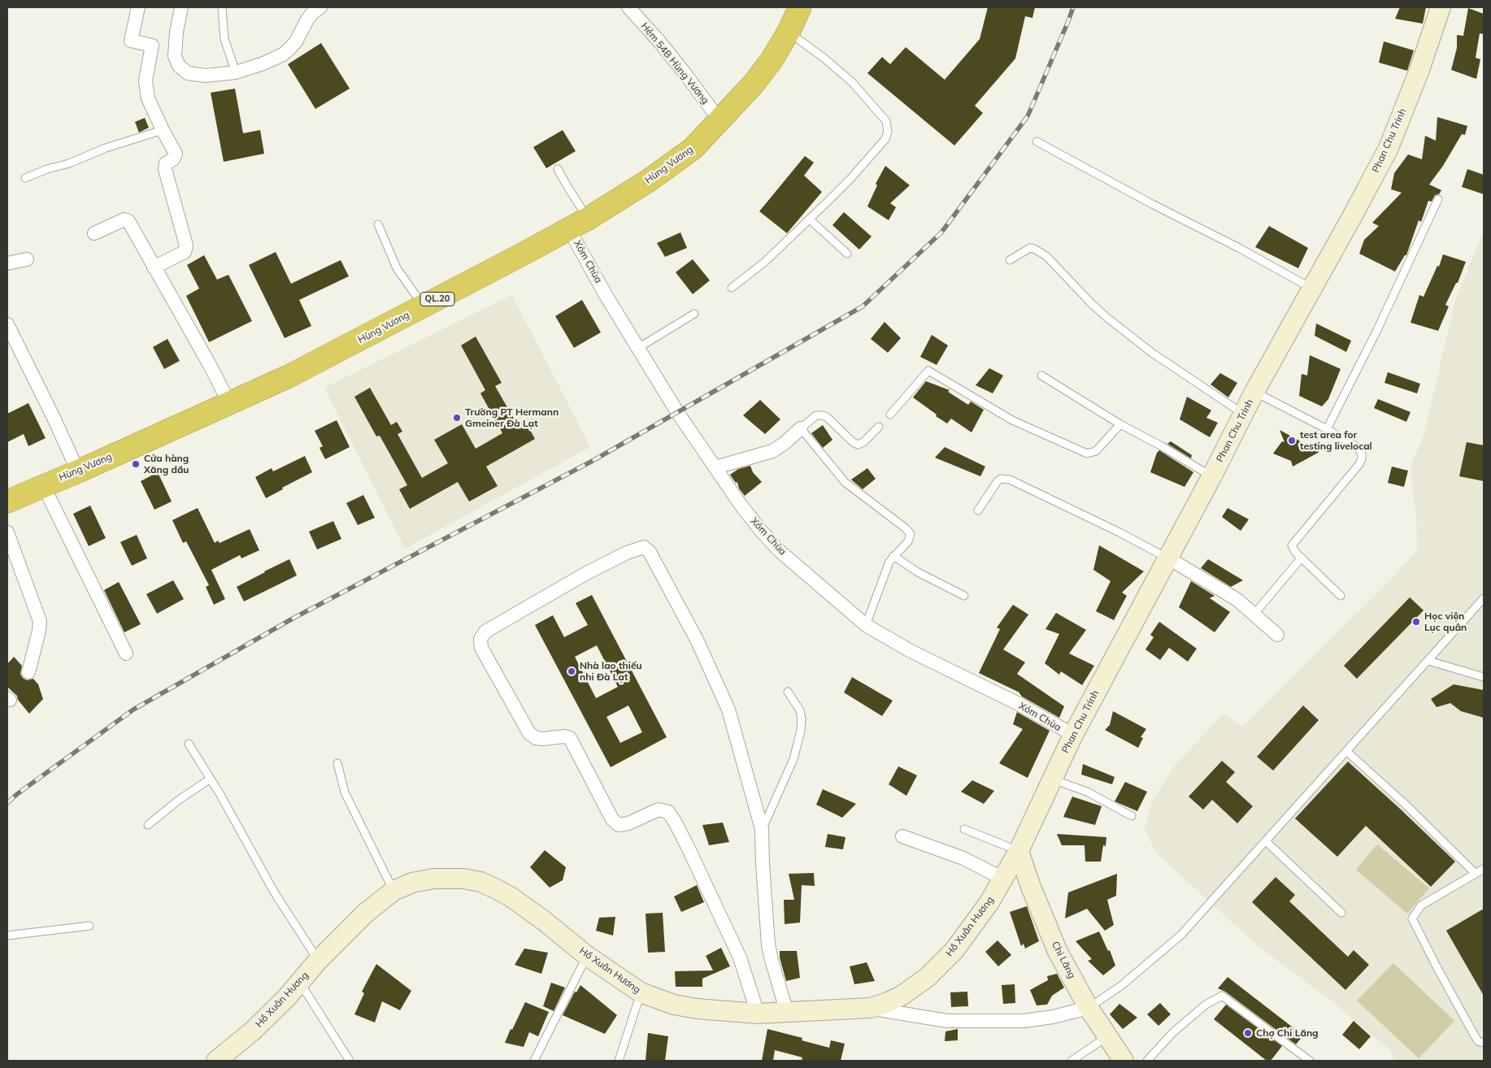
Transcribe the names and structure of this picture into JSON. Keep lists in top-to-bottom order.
{
  "streets": {
    "highway": ["Hùng Vương", "QL.20"],
    "main road": ["Phan Chu Trinh", "Hồ Xuân Hương", "Chi Lăng"],
    "street": ["Hẻm 54B Hùng Vương", "Xóm Chùa"]
  },
  "crossings": [
    ["Hẻm 54B Hùng Vương", "Hùng Vương"],
    ["Phan Chu Trinh", "Xóm Chùa"],
    ["Phan Chu Trinh", "Hồ Xuân Hương"],
    ["Phan Chu Trinh", "Chi Lăng"],
    ["Hùng Vương", "Xóm Chùa"],
    ["Hồ Xuân Hương", "Chi Lăng"]
  ],
  "places": [
    "Trường PT Hermann Gmeiner Đà Lạt",
    "test area for testing livelocal",
    "Cửa hàng Xăng dầu",
    "Học viện Lục quân",
    "Nhà lao thiếu nhi Đà Lạt",
    "Chợ Chi Lăng"
  ]
}
